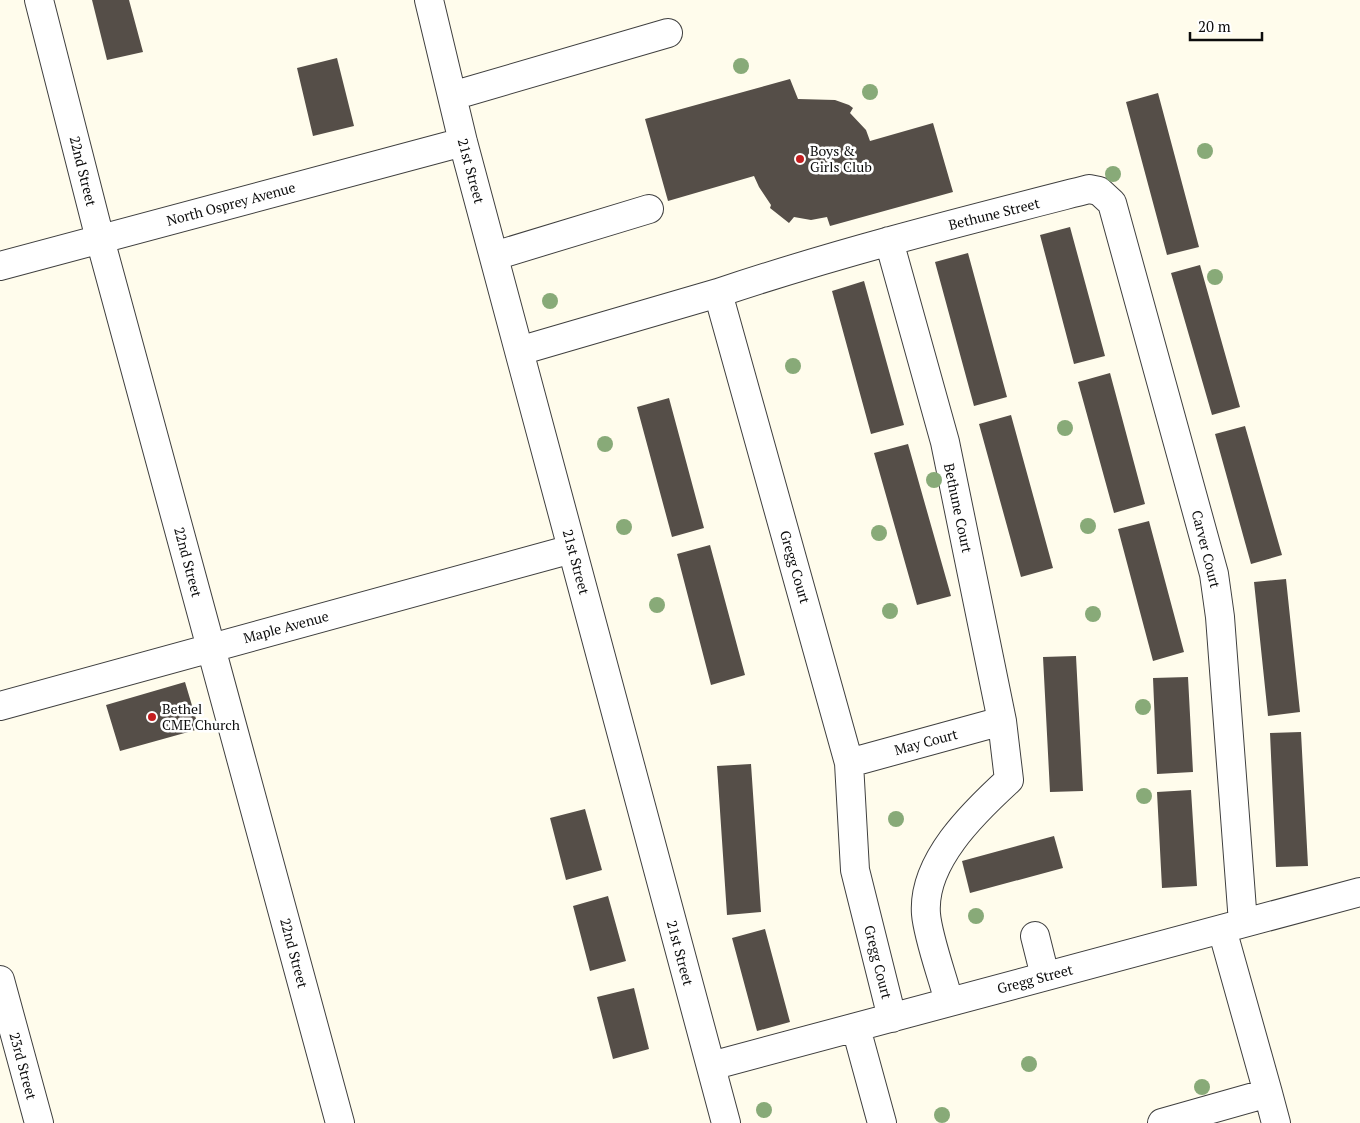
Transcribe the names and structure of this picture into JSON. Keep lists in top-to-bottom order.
{
  "streets": {
    "street": [
      "22nd Street",
      "21st Street",
      "North Osprey Avenue",
      "Bethune Street",
      "Bethune Court",
      "Carver Court",
      "Gregg Court",
      "Maple Avenue",
      "May Court",
      "Gregg Street",
      "23rd Street"
    ]
  },
  "crossings": [
    ["22nd Street", "North Osprey Avenue"],
    ["22nd Street", "Maple Avenue"],
    ["21st Street", "North Osprey Avenue"],
    ["21st Street", "Maple Avenue"],
    ["21st Street", "Gregg Street"],
    ["Bethune Street", "Bethune Court"],
    ["Bethune Street", "Carver Court"],
    ["Bethune Court", "May Court"],
    ["Bethune Court", "Gregg Street"],
    ["Carver Court", "Gregg Street"],
    ["Gregg Court", "May Court"],
    ["Gregg Court", "Gregg Street"]
  ],
  "places": ["Boys & Girls Club", "Bethel CME Church"],
  "scale_bar": "20 m"
}
